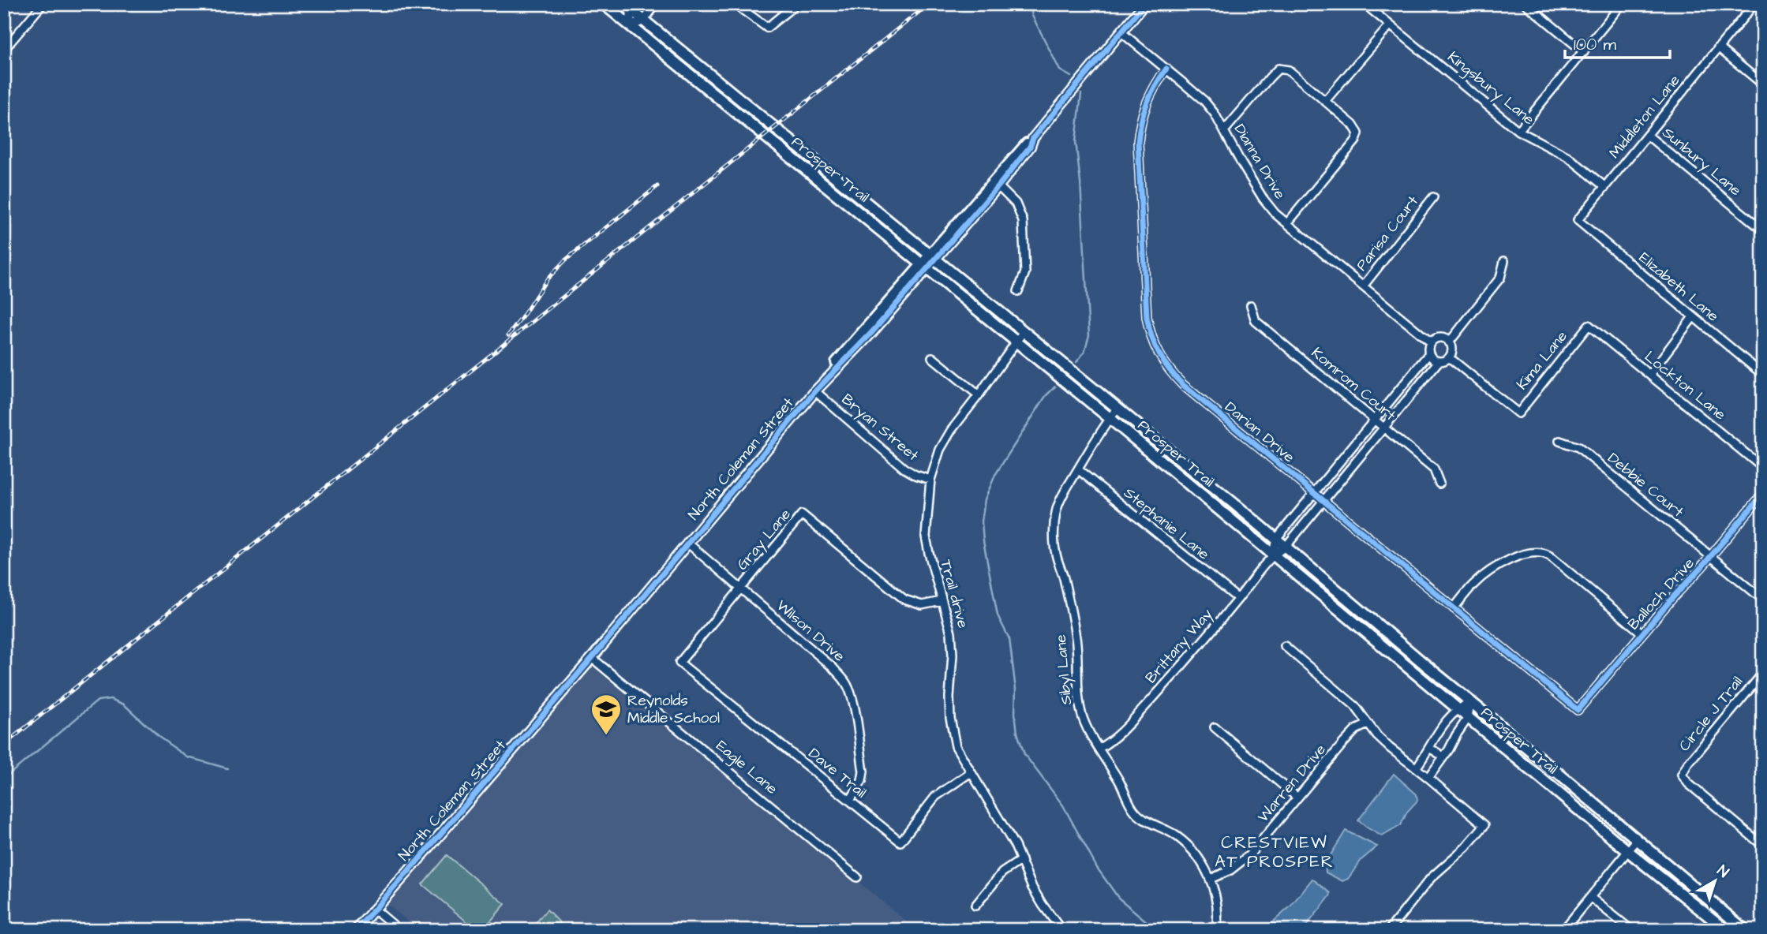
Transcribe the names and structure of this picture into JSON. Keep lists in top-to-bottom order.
{
  "streets": {
    "main road": ["Prosper Trail"],
    "street": [
      "Kingsbury Lane",
      "Middleton Lane",
      "Dianna Drive",
      "Sunbury Lane",
      "Parisa Court",
      "Elizabeth Lane",
      "Kima Lane",
      "Komrom Court",
      "Lockton Lane",
      "Bryan Street",
      "Darian Drive",
      "North Coleman Street",
      "Debbie Court",
      "Stephanie Lane",
      "Gray Lane",
      "Trail drive",
      "Balloch Drive",
      "Wilson Drive",
      "Brittany Way",
      "Sibyl Lane",
      "Circle J Trail",
      "Eagle Lane",
      "Dave Trail",
      "Warren Drive"
    ]
  },
  "crossings": [
    ["Kingsbury Lane", "Middleton Lane"],
    ["Middleton Lane", "Sunbury Lane"],
    ["Middleton Lane", "Elizabeth Lane"],
    ["Dianna Drive", "Parisa Court"],
    ["Dianna Drive", "Kima Lane"],
    ["Dianna Drive", "Darian Drive"],
    ["Dianna Drive", "North Coleman Street"],
    ["Dianna Drive", "Brittany Way"],
    ["Prosper Trail", "North Coleman Street"],
    ["Prosper Trail", "Trail drive"],
    ["Prosper Trail", "Brittany Way"],
    ["Prosper Trail", "Sibyl Lane"],
    ["Kima Lane", "Lockton Lane"],
    ["Kima Lane", "Brittany Way"],
    ["Komrom Court", "Brittany Way"],
    ["Bryan Street", "North Coleman Street"],
    ["Bryan Street", "Trail drive"],
    ["Darian Drive", "Balloch Drive"],
    ["Darian Drive", "Brittany Way"],
    ["North Coleman Street", "Wilson Drive"],
    ["North Coleman Street", "Eagle Lane"],
    ["Debbie Court", "Balloch Drive"],
    ["Stephanie Lane", "Brittany Way"],
    ["Stephanie Lane", "Sibyl Lane"],
    ["Gray Lane", "Trail drive"],
    ["Gray Lane", "Wilson Drive"],
    ["Gray Lane", "Dave Trail"],
    ["Trail drive", "Dave Trail"],
    ["Wilson Drive", "Dave Trail"],
    ["Brittany Way", "Sibyl Lane"],
    ["Sibyl Lane", "Warren Drive"]
  ],
  "districts": ["CRESTVIEW AT PROSPER"],
  "places": {
    "school or university": ["Reynolds Middle School"]
  },
  "scale_bar": "100 m",
  "north": "top right"
}
